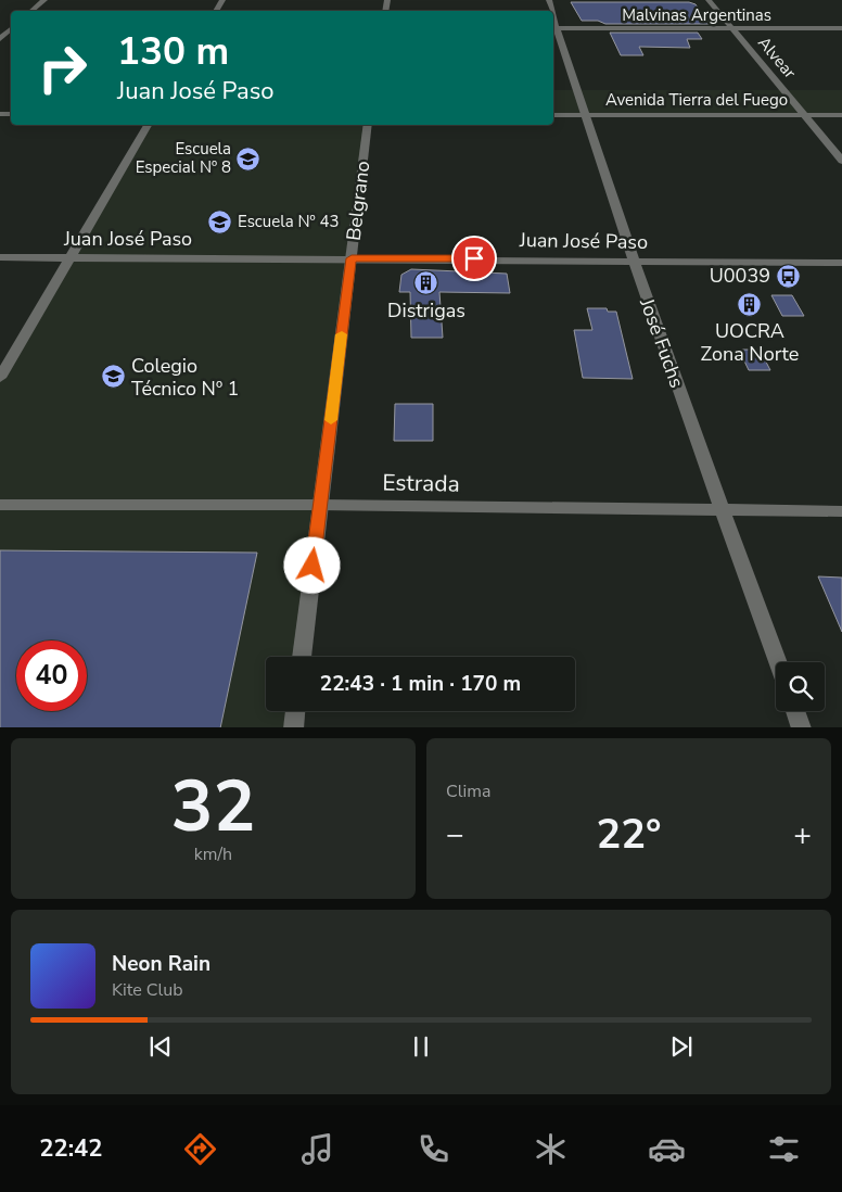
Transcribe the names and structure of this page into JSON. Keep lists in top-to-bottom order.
{
  "streets": {
    "street": [
      "Malvinas Argentinas",
      "Alvear",
      "Avenida Tierra del Fuego",
      "Belgrano",
      "Juan José Paso",
      "José Fuchs",
      "Estrada"
    ]
  },
  "crossings": [
    ["Malvinas Argentinas", "Alvear"],
    ["Malvinas Argentinas", "José Fuchs"],
    ["Alvear", "Avenida Tierra del Fuego"],
    ["Avenida Tierra del Fuego", "José Fuchs"],
    ["Belgrano", "Juan José Paso"],
    ["Belgrano", "Estrada"],
    ["Juan José Paso", "José Fuchs"],
    ["José Fuchs", "Estrada"]
  ],
  "places": {
    "school or university": ["Escuela Especial Nº 8", "Escuela Nº 43", "Colegio Técnico Nº 1"],
    "bus stop": ["U0039"],
    "building": ["Distrigas", "UOCRA Zona Norte"]
  },
  "page": {
    "turn": ["130 m", "Juan José Paso"],
    "limit": "40",
    "trip": "22:43 · 1 min · 170 m",
    "tile": [
      ["32", "km/h"],
      "Clima"
    ],
    "heat": ["−", "22°", "+"],
    "song": ["Neon Rain", "Kite Club"],
    "tabs": "22:42"
  }
}
